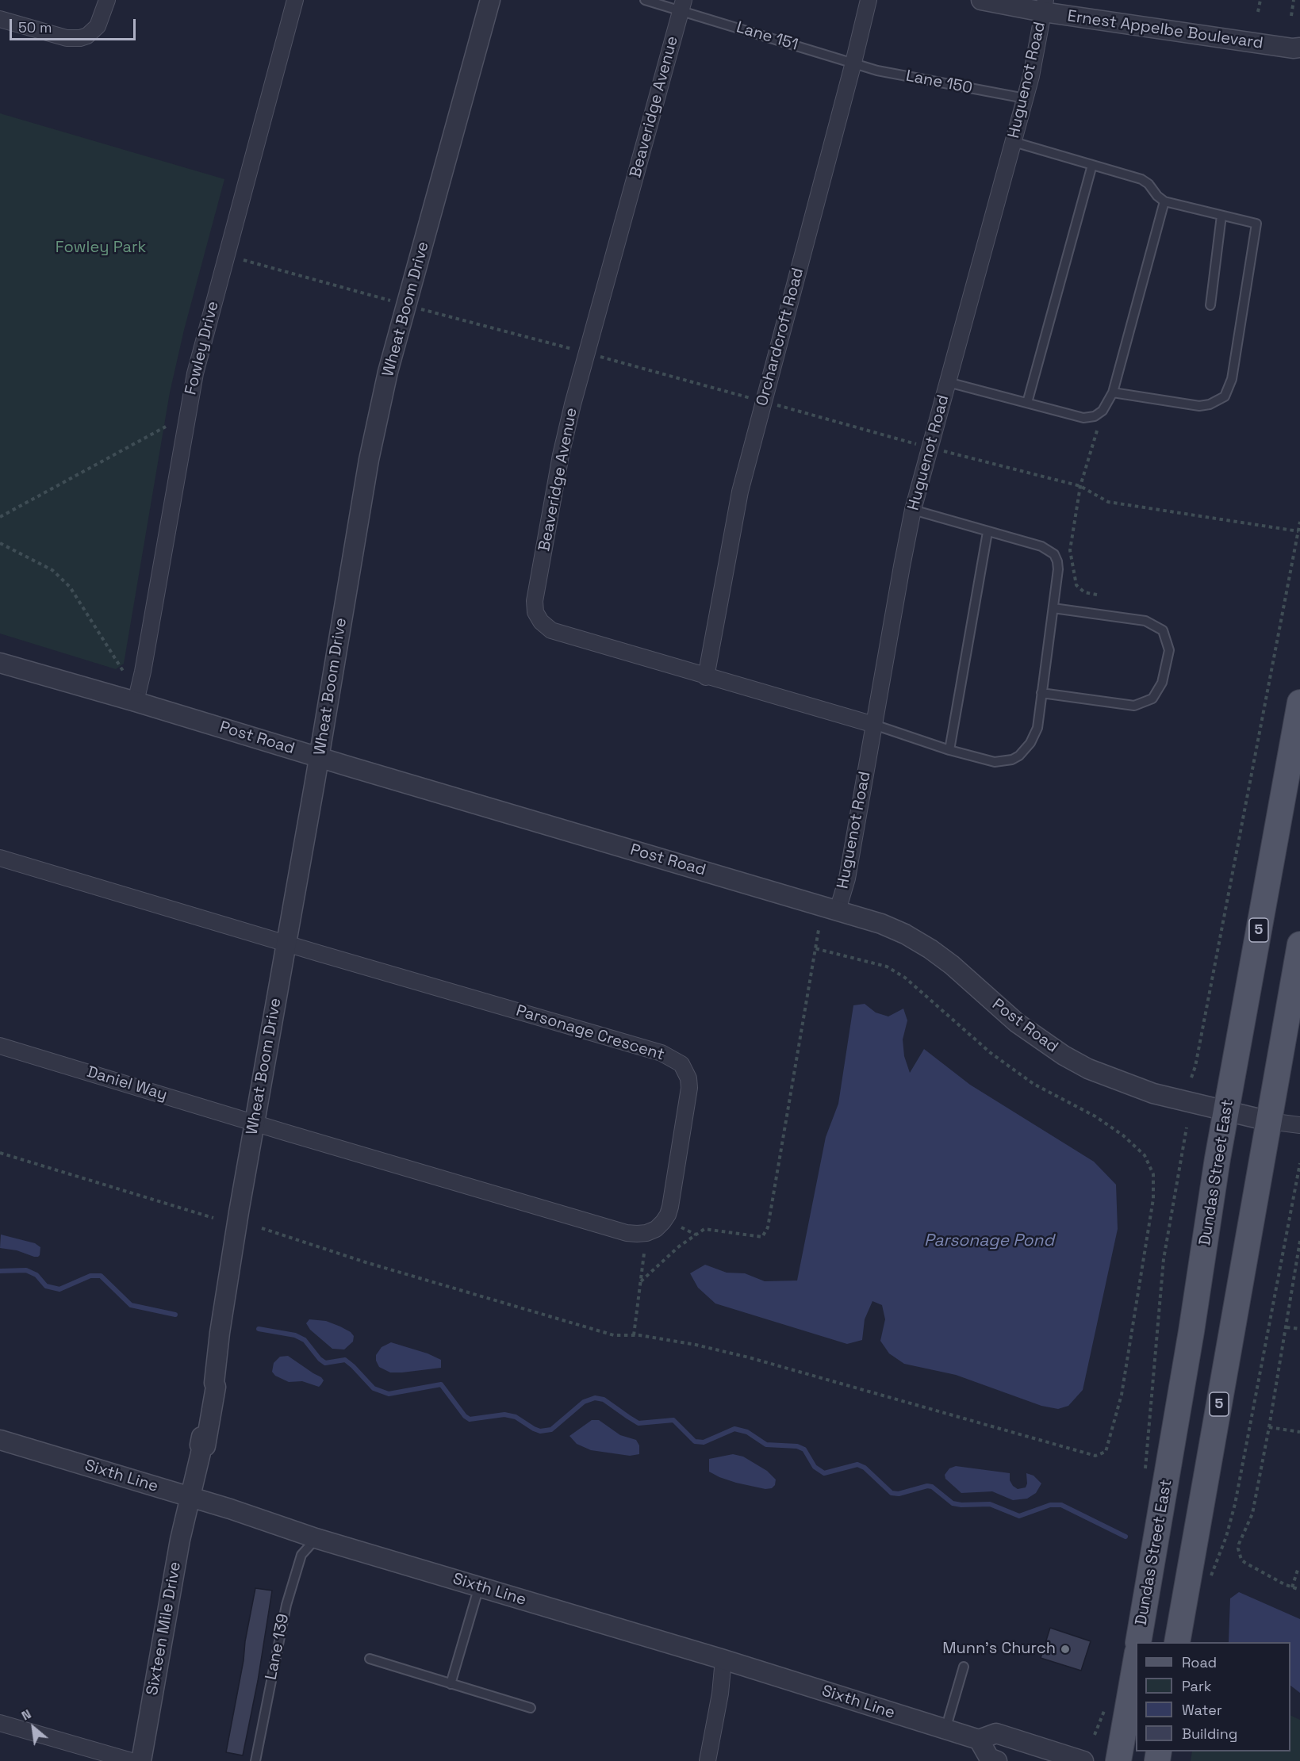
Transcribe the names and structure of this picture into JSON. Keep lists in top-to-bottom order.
{
  "streets": {
    "main road": ["5", "Dundas Street East"],
    "street": [
      "Ernest Appelbe Boulevard",
      "Huguenot Road",
      "Beaveridge Avenue",
      "Wheat Boom Drive",
      "Orchardcroft Road",
      "Fowley Drive",
      "Post Road",
      "Parsonage Crescent",
      "Daniel Way",
      "Sixth Line",
      "Sixteen Mile Drive"
    ],
    "lane": ["Lane 151", "Lane 150", "Lane 139"]
  },
  "crossings": [
    ["Ernest Appelbe Boulevard", "Huguenot Road"],
    ["Lane 151", "Lane 150"],
    ["Lane 151", "Beaveridge Avenue"],
    ["Lane 151", "Orchardcroft Road"],
    ["Huguenot Road", "Lane 150"],
    ["Huguenot Road", "Beaveridge Avenue"],
    ["Huguenot Road", "Post Road"],
    ["Lane 150", "Orchardcroft Road"],
    ["Beaveridge Avenue", "Orchardcroft Road"],
    ["Wheat Boom Drive", "Post Road"],
    ["Wheat Boom Drive", "Parsonage Crescent"],
    ["Wheat Boom Drive", "Daniel Way"],
    ["Wheat Boom Drive", "Sixth Line"],
    ["Wheat Boom Drive", "Sixteen Mile Drive"],
    ["Fowley Drive", "Post Road"],
    ["Post Road", "5"],
    ["Post Road", "Dundas Street East"],
    ["Parsonage Crescent", "Daniel Way"],
    ["Sixth Line", "Sixteen Mile Drive"],
    ["Sixth Line", "Lane 139"]
  ],
  "water": ["Parsonage Pond"],
  "parks": ["Fowley Park"],
  "places": ["Munn's Church"],
  "legend": [
    "Road",
    "Park",
    "Water",
    "Building"
  ],
  "scale_bar": "50 m",
  "north": "top left"
}
